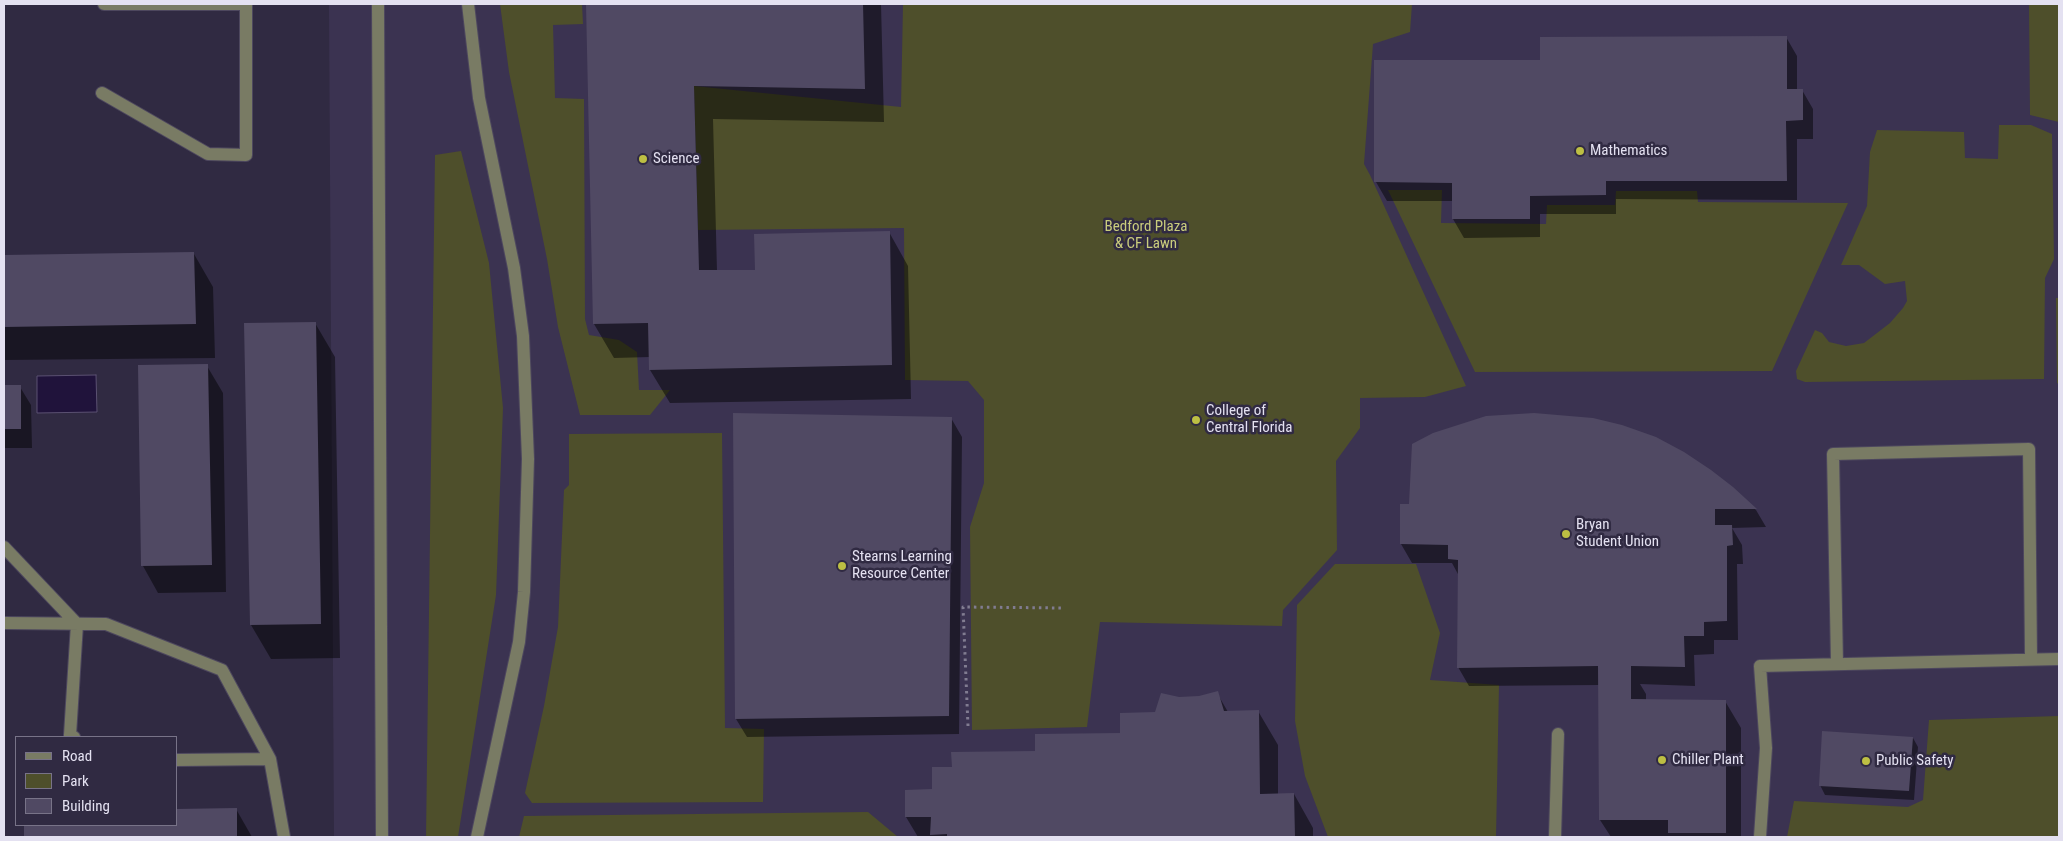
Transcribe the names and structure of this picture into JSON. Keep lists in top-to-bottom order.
{
  "parks": ["Bedford Plaza & CF Lawn"],
  "places": [
    "Mathematics",
    "Science",
    "College of Central Florida",
    "Bryan Student Union",
    "Stearns Learning Resource Center",
    "Chiller Plant",
    "Public Safety"
  ],
  "legend": ["Road", "Park", "Building"]
}
